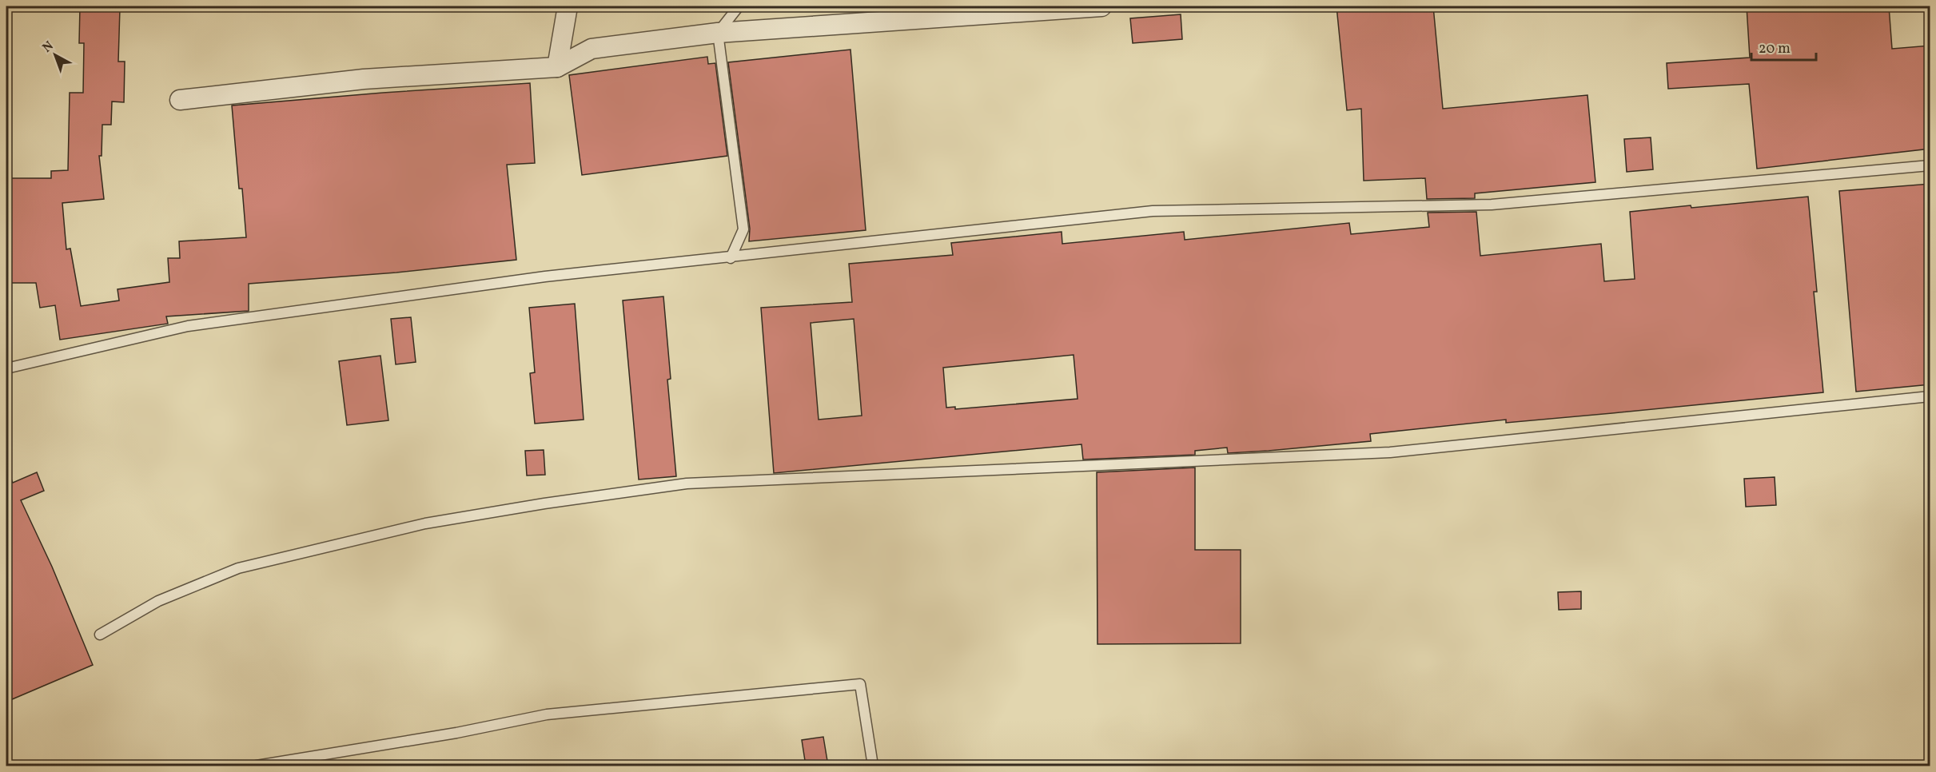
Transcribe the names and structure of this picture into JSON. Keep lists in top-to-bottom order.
{
  "scale_bar": "20 m",
  "north": "top left"
}
